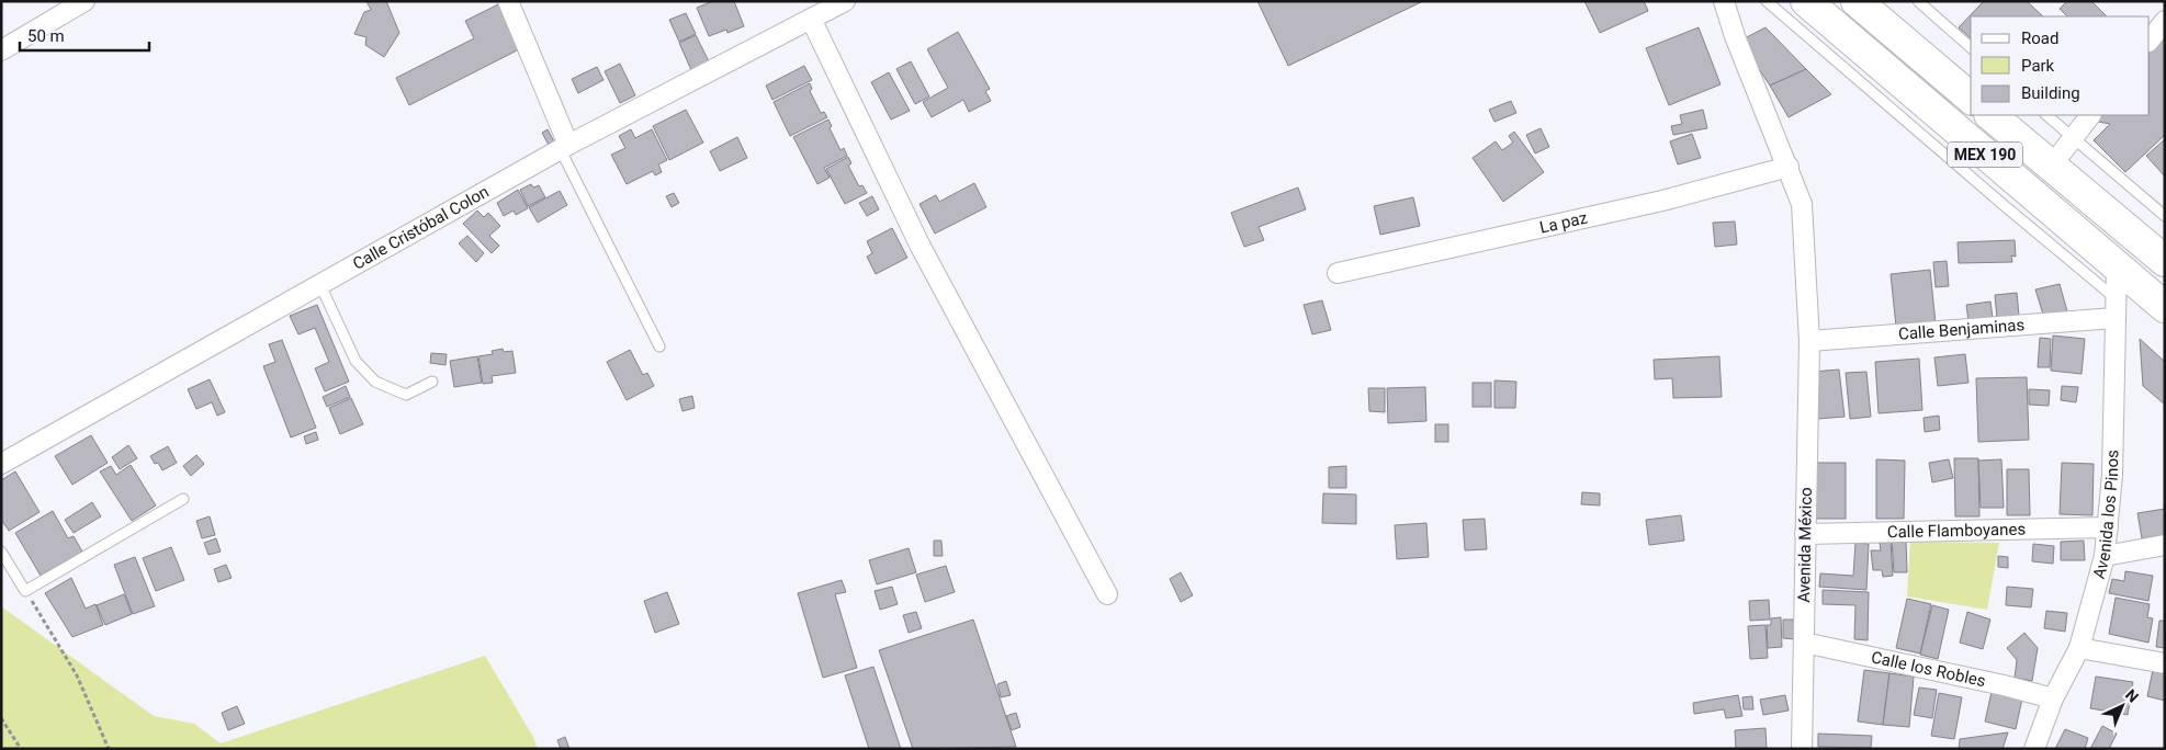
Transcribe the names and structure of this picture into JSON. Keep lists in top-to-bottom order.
{
  "streets": {
    "main road": ["MEX 190"],
    "street": [
      "La paz",
      "Calle Cristóbal Colon",
      "Calle Benjaminas",
      "Avenida los Pinos",
      "Calle Flamboyanes",
      "Avenida México",
      "Calle los Robles"
    ]
  },
  "crossings": [
    ["MEX 190", "Avenida los Pinos"],
    ["La paz", "Avenida México"],
    ["Calle Benjaminas", "Avenida los Pinos"],
    ["Calle Benjaminas", "Avenida México"],
    ["Avenida los Pinos", "Calle Flamboyanes"],
    ["Avenida los Pinos", "Calle los Robles"],
    ["Calle Flamboyanes", "Avenida México"],
    ["Avenida México", "Calle los Robles"]
  ],
  "legend": ["Road", "Park", "Building"],
  "scale_bar": "50 m",
  "north": "top right"
}
